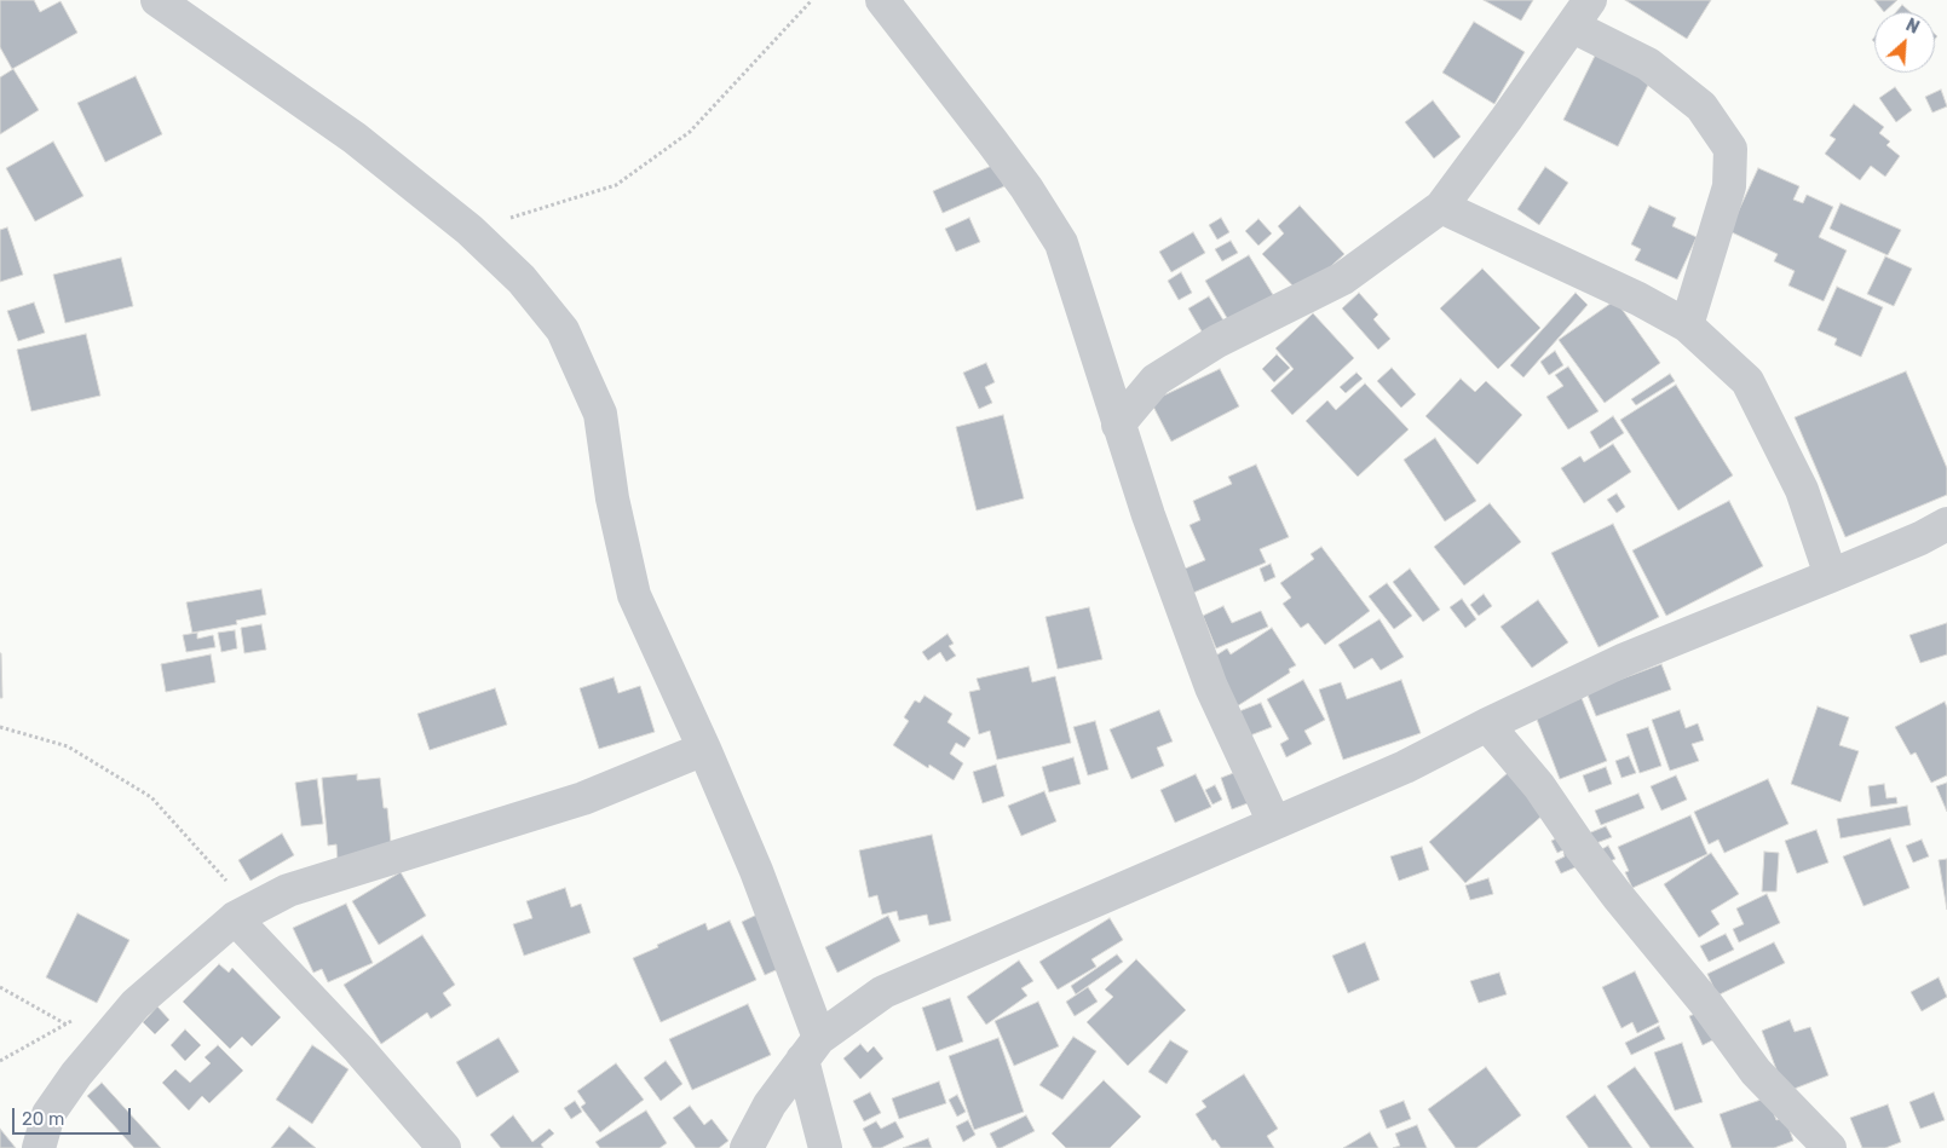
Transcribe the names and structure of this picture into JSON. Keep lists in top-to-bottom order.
{
  "scale_bar": "20 m",
  "north": "top right"
}
